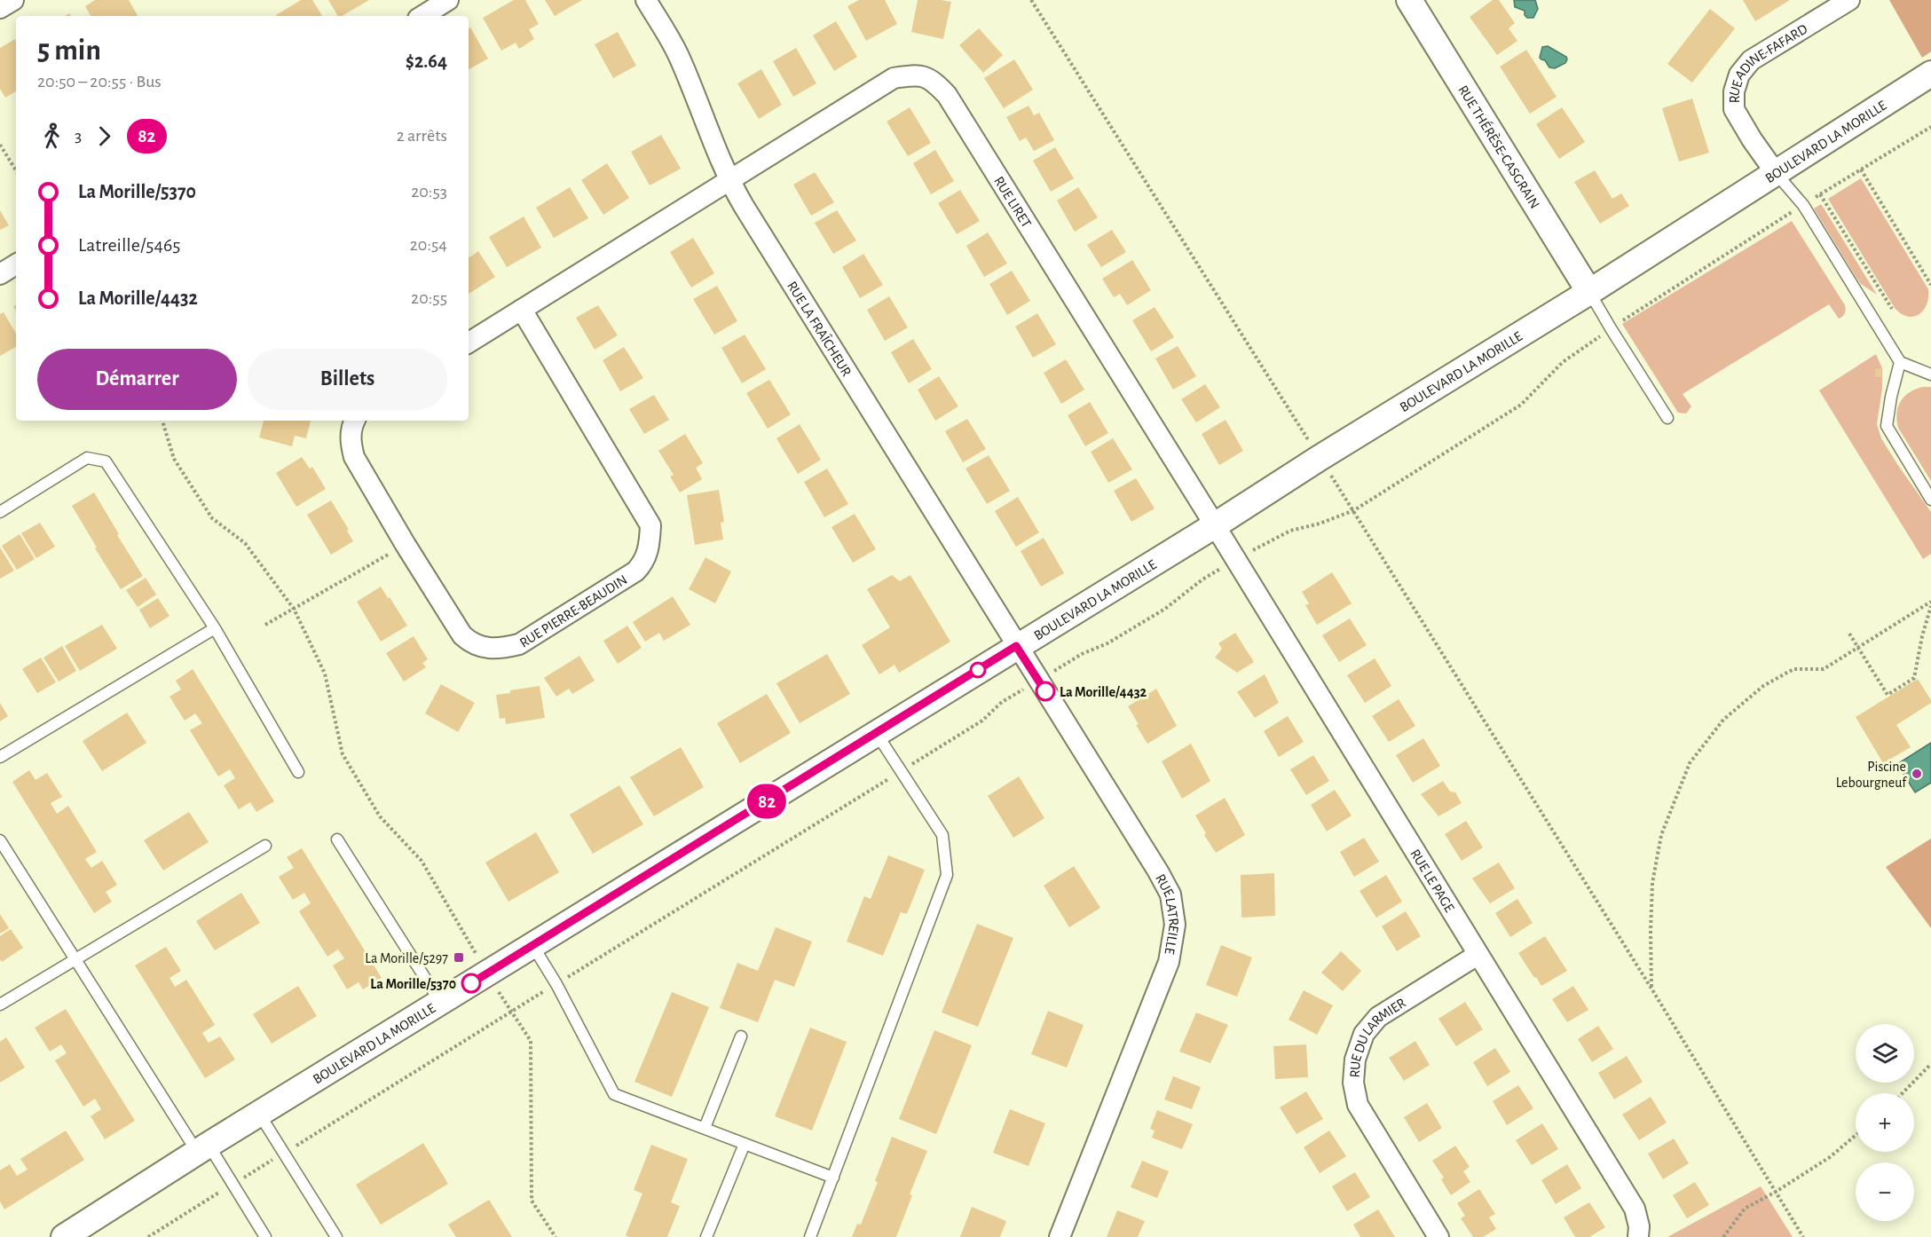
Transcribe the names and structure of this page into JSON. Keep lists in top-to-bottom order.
{
  "streets": {
    "street": [
      "RUE ADINE-FAFARD",
      "BOULEVARD LA MORILLE",
      "RUE THÉRÈSE-CASGRAIN",
      "RUE LIRET",
      "RUE LA FRAÎCHEUR",
      "RUE PIERRE-BEAUDIN",
      "RUE LE PAGE",
      "RUE LATREILLE",
      "RUE DU LARMIER"
    ]
  },
  "crossings": [
    ["RUE ADINE-FAFARD", "BOULEVARD LA MORILLE"],
    ["BOULEVARD LA MORILLE", "RUE THÉRÈSE-CASGRAIN"],
    ["BOULEVARD LA MORILLE", "RUE LIRET"],
    ["BOULEVARD LA MORILLE", "RUE LA FRAÎCHEUR"],
    ["BOULEVARD LA MORILLE", "RUE LE PAGE"],
    ["BOULEVARD LA MORILLE", "RUE LATREILLE"],
    ["RUE LIRET", "RUE LA FRAÎCHEUR"],
    ["RUE LIRET", "RUE LE PAGE"],
    ["RUE LA FRAÎCHEUR", "RUE LATREILLE"],
    ["RUE LE PAGE", "RUE DU LARMIER"]
  ],
  "places": {
    "other": ["La Morille/4432", "Piscine Lebourgneuf", "La Morille/5370"],
    "transit": ["La Morille/5297"]
  },
  "lines": ["bus line 82"],
  "page": {
    "on_map": "82",
    "heading": ["5 min", "20:50 – 20:55 · Bus", "$2.64"],
    "legs": ["3", "82", "2 arrêts"],
    "list": [
      {
        "name": "La Morille/5370",
        "value": "20:53"
      },
      {
        "name": "Latreille/5465",
        "value": "20:54"
      },
      {
        "name": "La Morille/4432",
        "value": "20:55"
      }
    ],
    "buttons": ["Démarrer", "Billets"],
    "map_buttons": ["+", "−"]
  }
}
